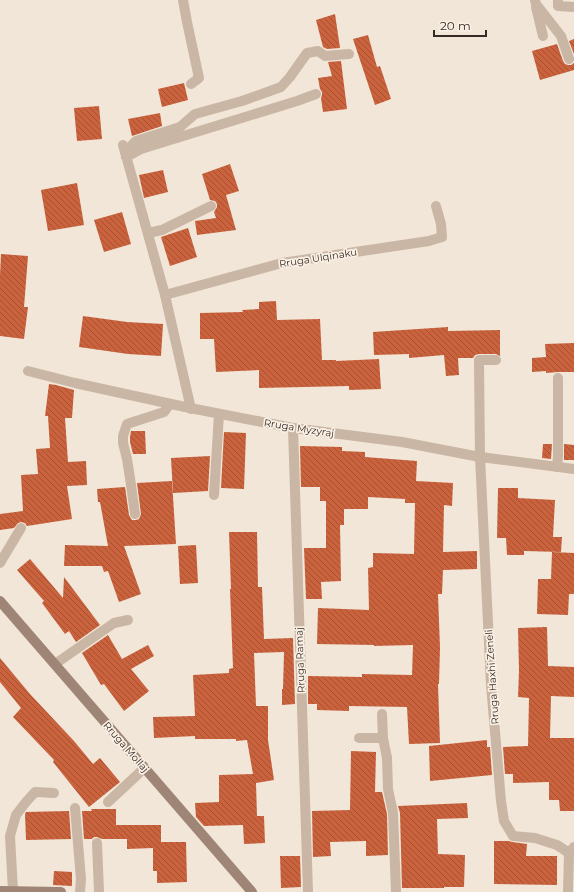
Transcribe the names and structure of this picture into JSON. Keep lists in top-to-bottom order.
{
  "streets": {
    "street": [
      "Rruga Ulqinaku",
      "Rruga Myzyraj",
      "Rruga Ramaj",
      "Rruga Haxhi Zeneli",
      "Rruga Mollaj"
    ]
  },
  "crossings": [
    ["Rruga Myzyraj", "Rruga Ramaj"],
    ["Rruga Myzyraj", "Rruga Haxhi Zeneli"]
  ],
  "scale_bar": "20 m"
}
